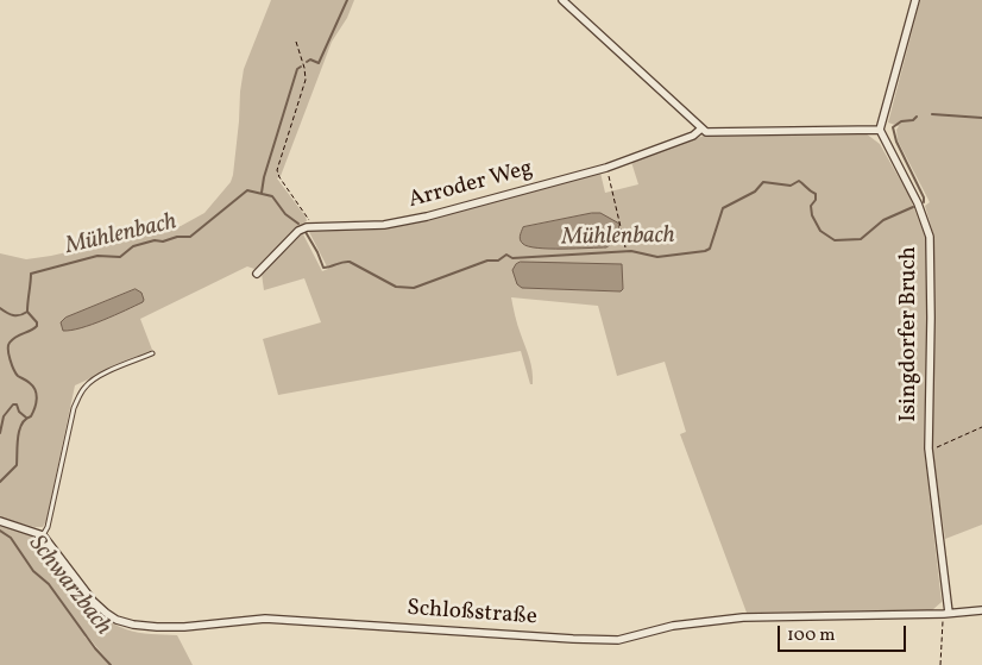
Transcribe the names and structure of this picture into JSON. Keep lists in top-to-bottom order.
{
  "streets": {
    "street": ["Arroder Weg", "Isingdorfer Bruch", "Schloßstraße"]
  },
  "crossings": [
    ["Isingdorfer Bruch", "Schloßstraße"]
  ],
  "water": ["Mühlenbach", "Schwarzbach"],
  "scale_bar": "100 m"
}
